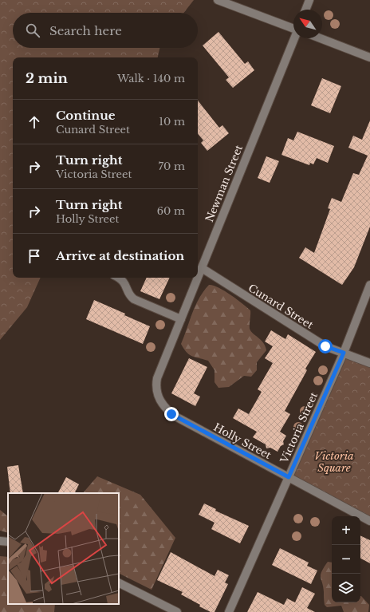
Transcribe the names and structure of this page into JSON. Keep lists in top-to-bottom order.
{
  "streets": {
    "street": [
      "Newman Street",
      "Cunard Street",
      "Victoria Street",
      "Holly Street"
    ]
  },
  "crossings": [
    ["Newman Street", "Cunard Street"],
    ["Newman Street", "Holly Street"],
    ["Cunard Street", "Victoria Street"],
    ["Victoria Street", "Holly Street"]
  ],
  "parks": ["Victoria Square"],
  "north": "top left",
  "page": {
    "search": "Search here",
    "heading": ["2 min", "Walk · 140 m"],
    "list": [
      ["Continue", "Cunard Street", "10 m"],
      ["Turn right", "Victoria Street", "70 m"],
      ["Turn right", "Holly Street", "60 m"],
      "Arrive at destination"
    ],
    "map_buttons": ["+", "−"]
  }
}
